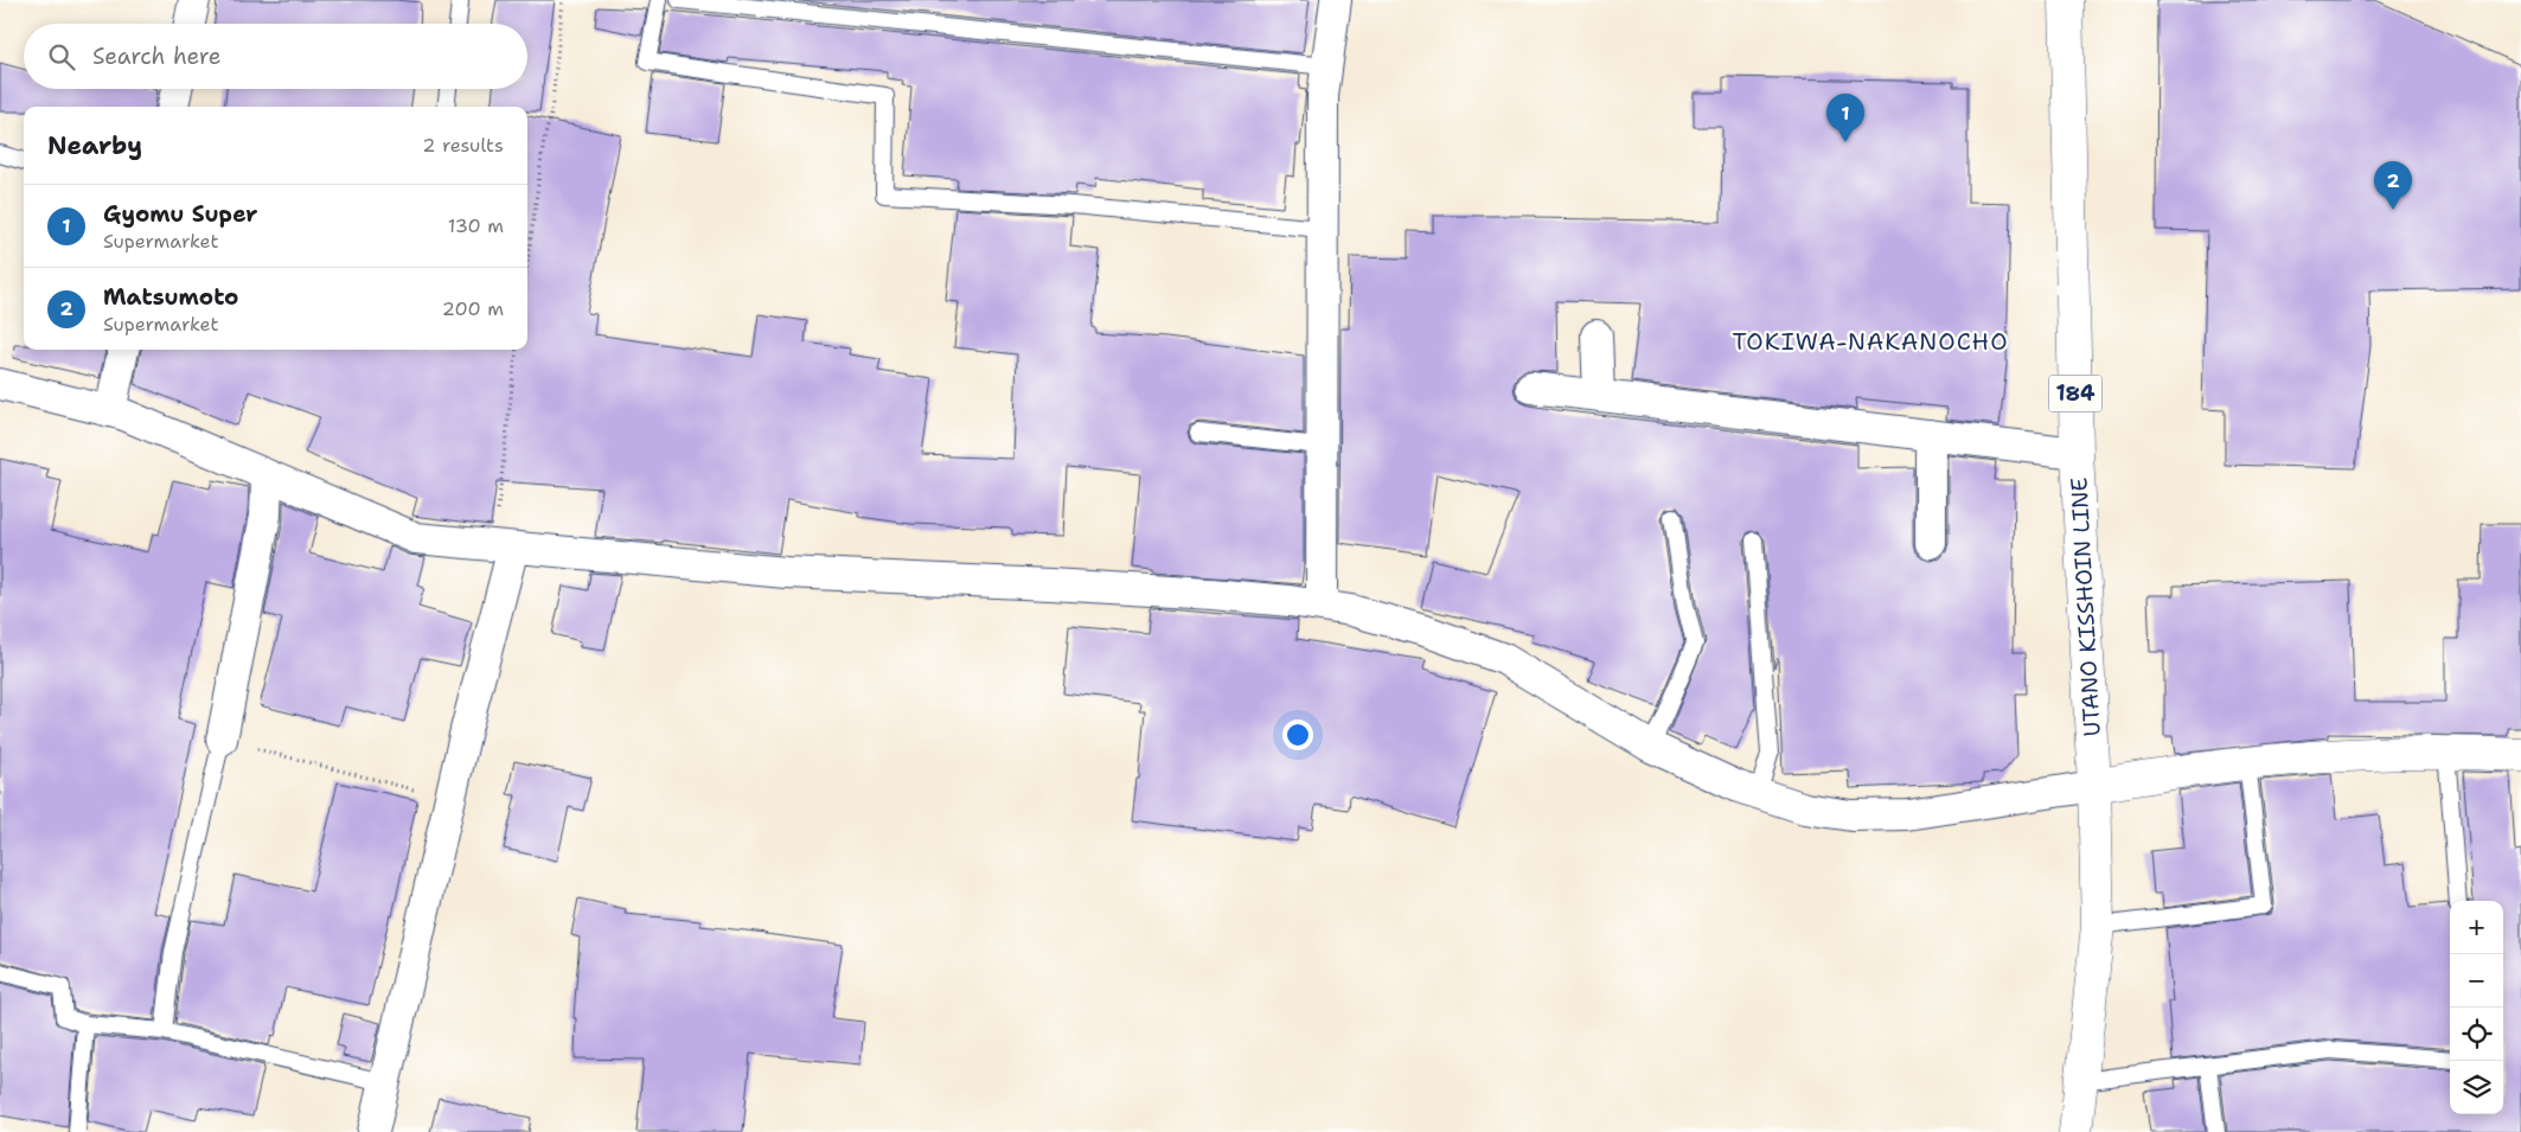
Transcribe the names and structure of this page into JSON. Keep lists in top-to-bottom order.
{
  "streets": {
    "main road": ["184", "UTANO KISSHOIN LINE"]
  },
  "districts": ["TOKIWA-NAKANOCHO"],
  "page": {
    "search": "Search here",
    "pins": ["1", "2"],
    "heading": ["Nearby", "2 results"],
    "list": [
      {
        "mark": "1",
        "name": "Gyomu Super",
        "note": "Supermarket",
        "value": "130 m"
      },
      {
        "mark": "2",
        "name": "Matsumoto",
        "note": "Supermarket",
        "value": "200 m"
      }
    ],
    "map_buttons": ["+", "−"]
  }
}
